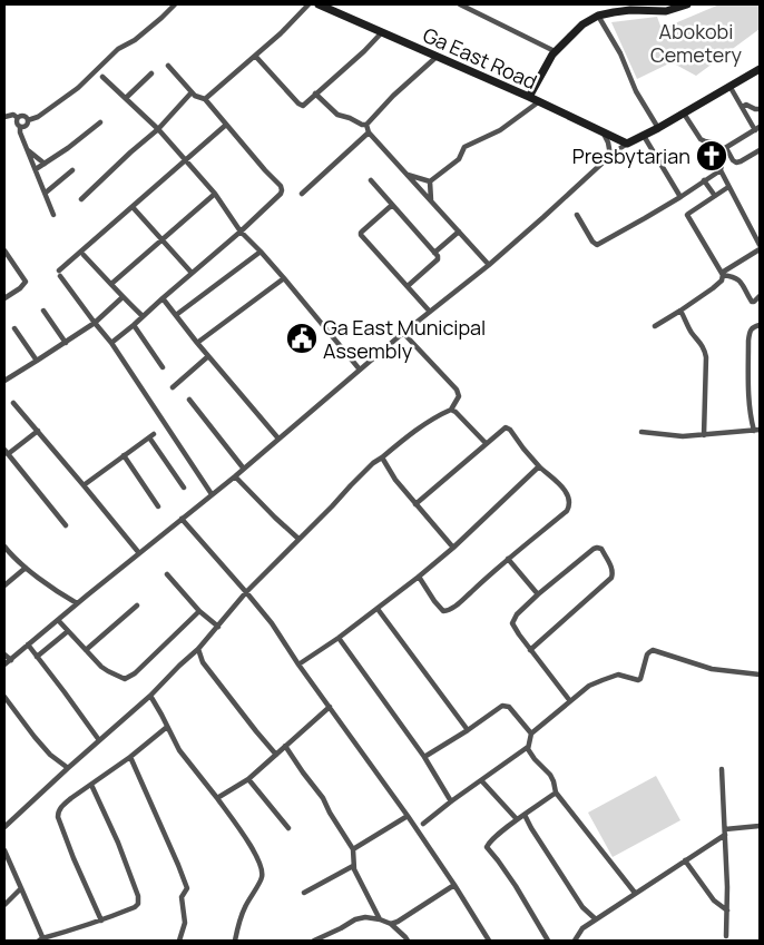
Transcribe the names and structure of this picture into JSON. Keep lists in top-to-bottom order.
{
  "streets": {
    "street": ["Ga East Road"]
  },
  "parks": ["Abokobi Cemetery"],
  "places": {
    "church": ["Presbytarian"],
    "public building": ["Ga East Municipal Assembly"]
  }
}
